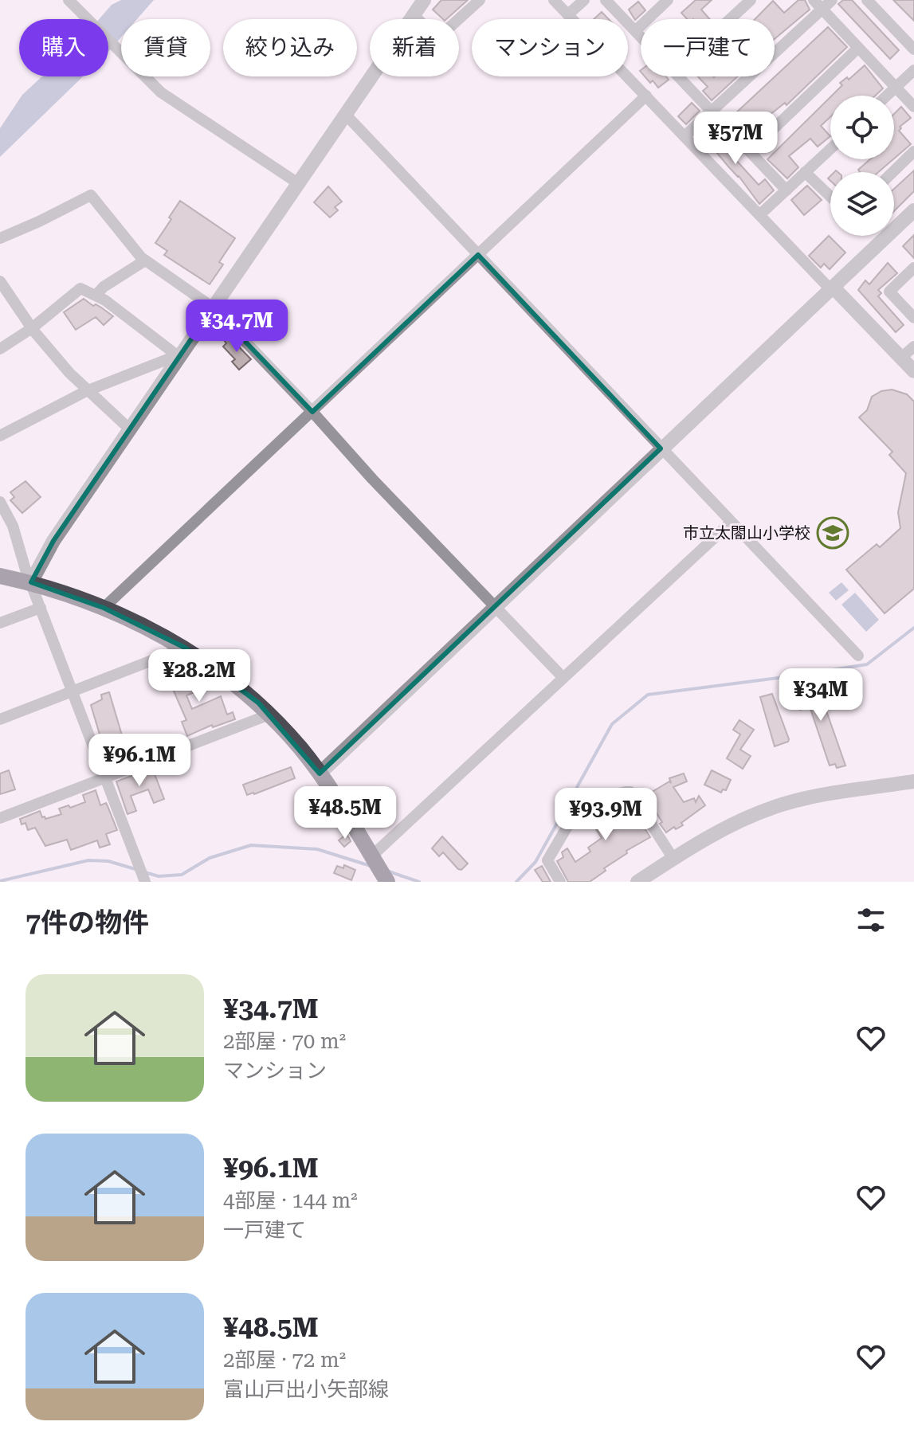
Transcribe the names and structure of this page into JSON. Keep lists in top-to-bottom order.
{
  "places": {
    "school or university": ["市立太閤山小学校"]
  },
  "page": {
    "chip": [
      "購入",
      "賃貸",
      "絞り込み",
      "新着",
      "マンション",
      "一戸建て"
    ],
    "price": [
      "¥57M",
      "¥34.7M",
      "¥28.2M",
      "¥34M",
      "¥96.1M",
      "¥48.5M",
      "¥93.9M"
    ],
    "heading": "7件の物件",
    "list": [
      {
        "name": "¥34.7M",
        "note": "2部屋 · 70 m² · マンション"
      },
      {
        "name": "¥96.1M",
        "note": "4部屋 · 144 m² · 一戸建て"
      },
      {
        "name": "¥48.5M",
        "note": "2部屋 · 72 m² · 富山戸出小矢部線"
      }
    ]
  }
}
